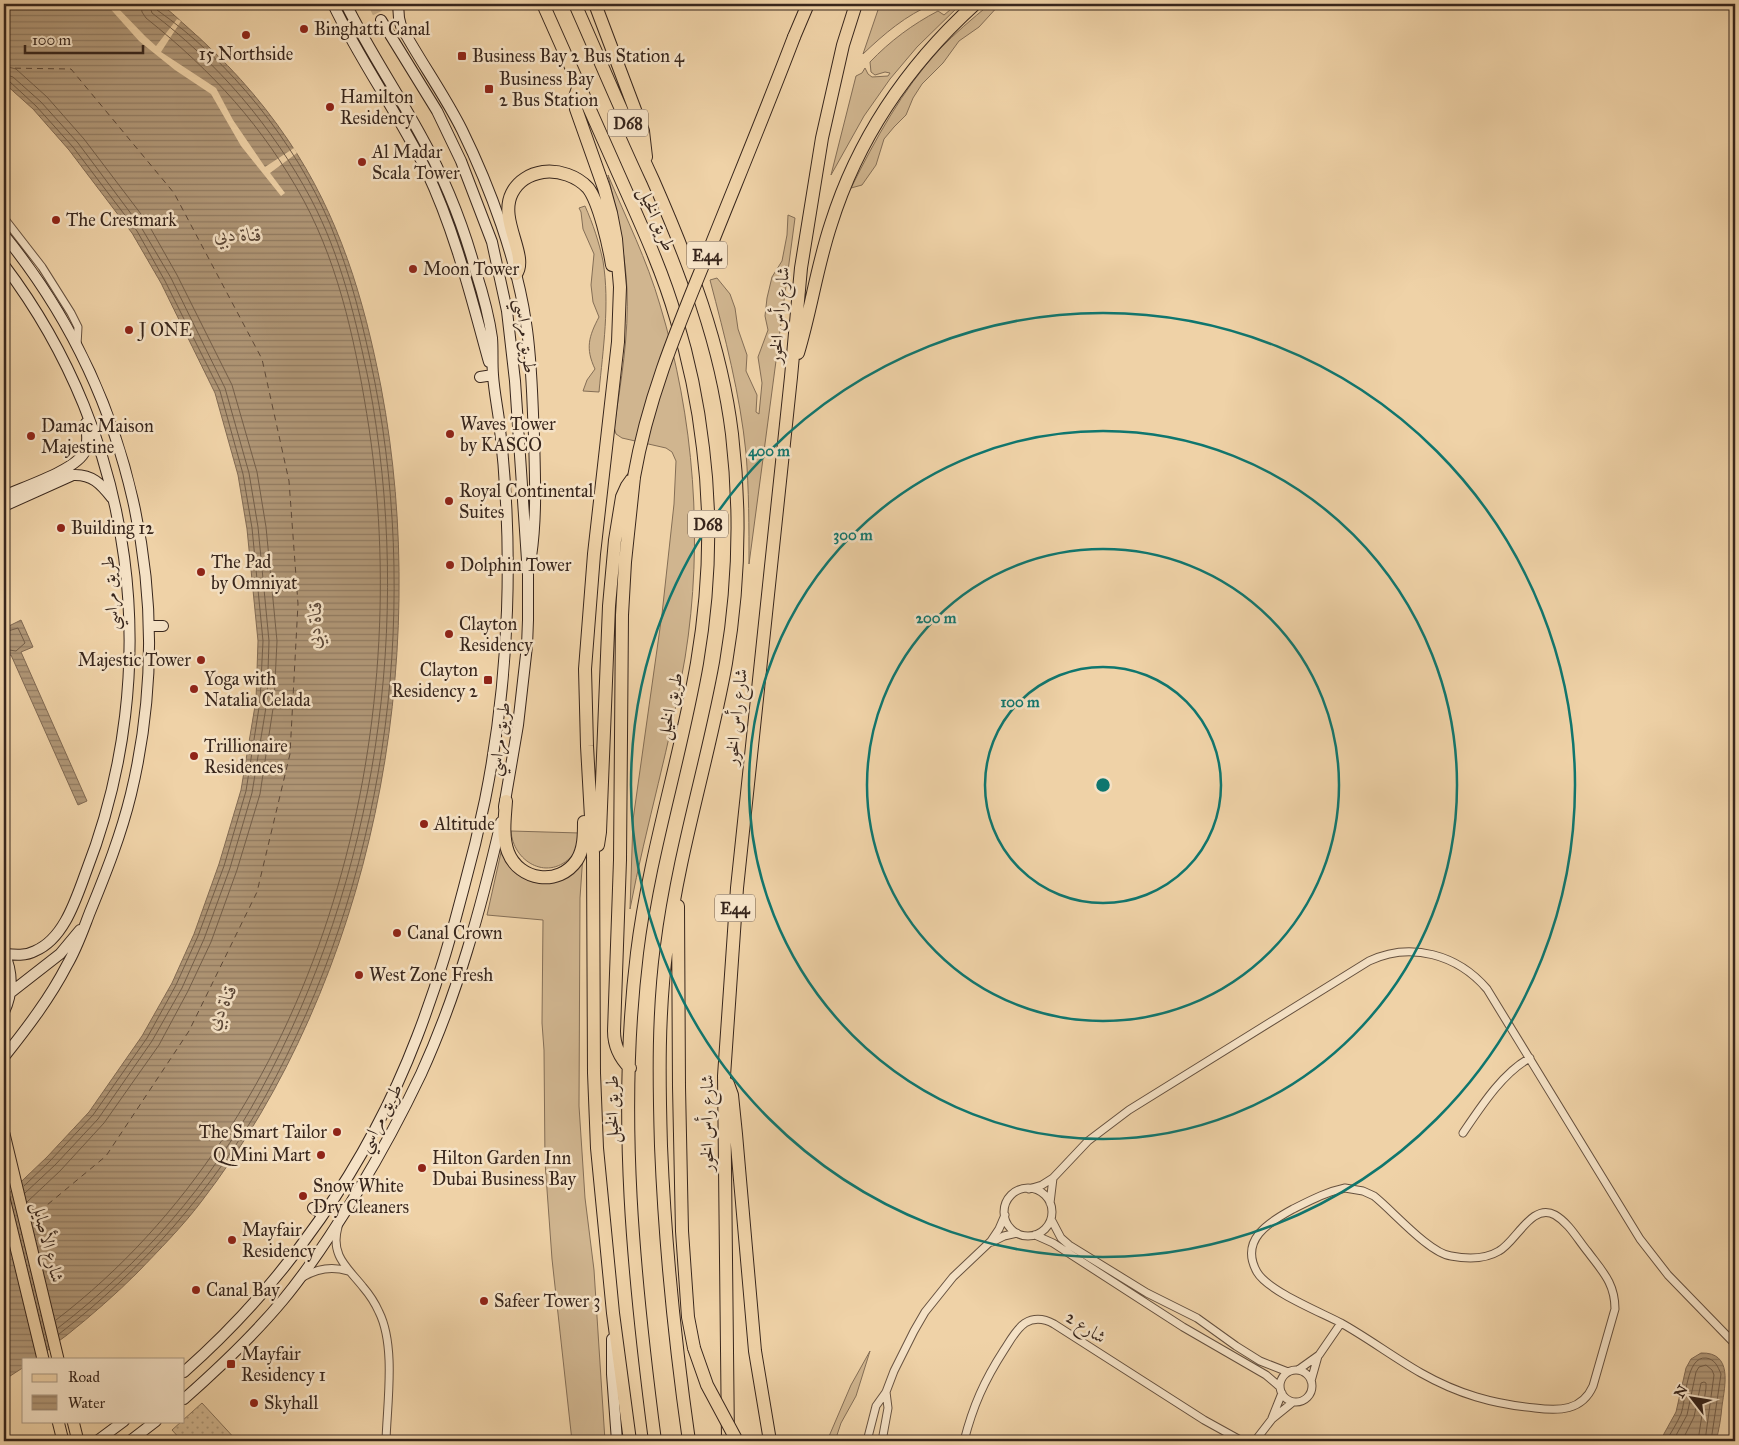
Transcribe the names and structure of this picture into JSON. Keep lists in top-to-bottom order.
{
  "streets": {
    "highway": [
      "D68",
      "طريق الخيل",
      "E44",
      "شارع رأس الخور"
    ],
    "main road": ["شارع الأصايل"],
    "street": ["طريق مراسي", "شارع 2"]
  },
  "crossings": [
    ["طريق الخيل", "E44"]
  ],
  "water": ["قناة دبي"],
  "places": {
    "other": [
      "Binghatti Canal",
      "15 Northside",
      "Hamilton Residency",
      "Al Madar Scala Tower",
      "The Crestmark",
      "Moon Tower",
      "J ONE",
      "Waves Tower by KASCO",
      "Damac Maison Majestine",
      "Royal Continental Suites",
      "Building 12",
      "Dolphin Tower",
      "The Pad by Omniyat",
      "Clayton Residency",
      "Majestic Tower",
      "Yoga with Natalia Celada",
      "Trillionaire Residences",
      "Altitude",
      "Canal Crown",
      "West Zone Fresh",
      "The Smart Tailor",
      "Q Mini Mart",
      "Hilton Garden Inn Dubai Business Bay",
      "Snow White Dry Cleaners",
      "Mayfair Residency",
      "Canal Bay",
      "Safeer Tower 3",
      "Skyhall"
    ],
    "transit": [
      "Business Bay 2 Bus Station 4",
      "Business Bay 2 Bus Station",
      "Clayton Residency 2",
      "Mayfair Residency 1"
    ]
  },
  "legend": ["Road", "Water"],
  "scale_bar": "100 m",
  "north": "top left",
  "rings": [
    "400 m",
    "300 m",
    "200 m",
    "100 m"
  ]
}
